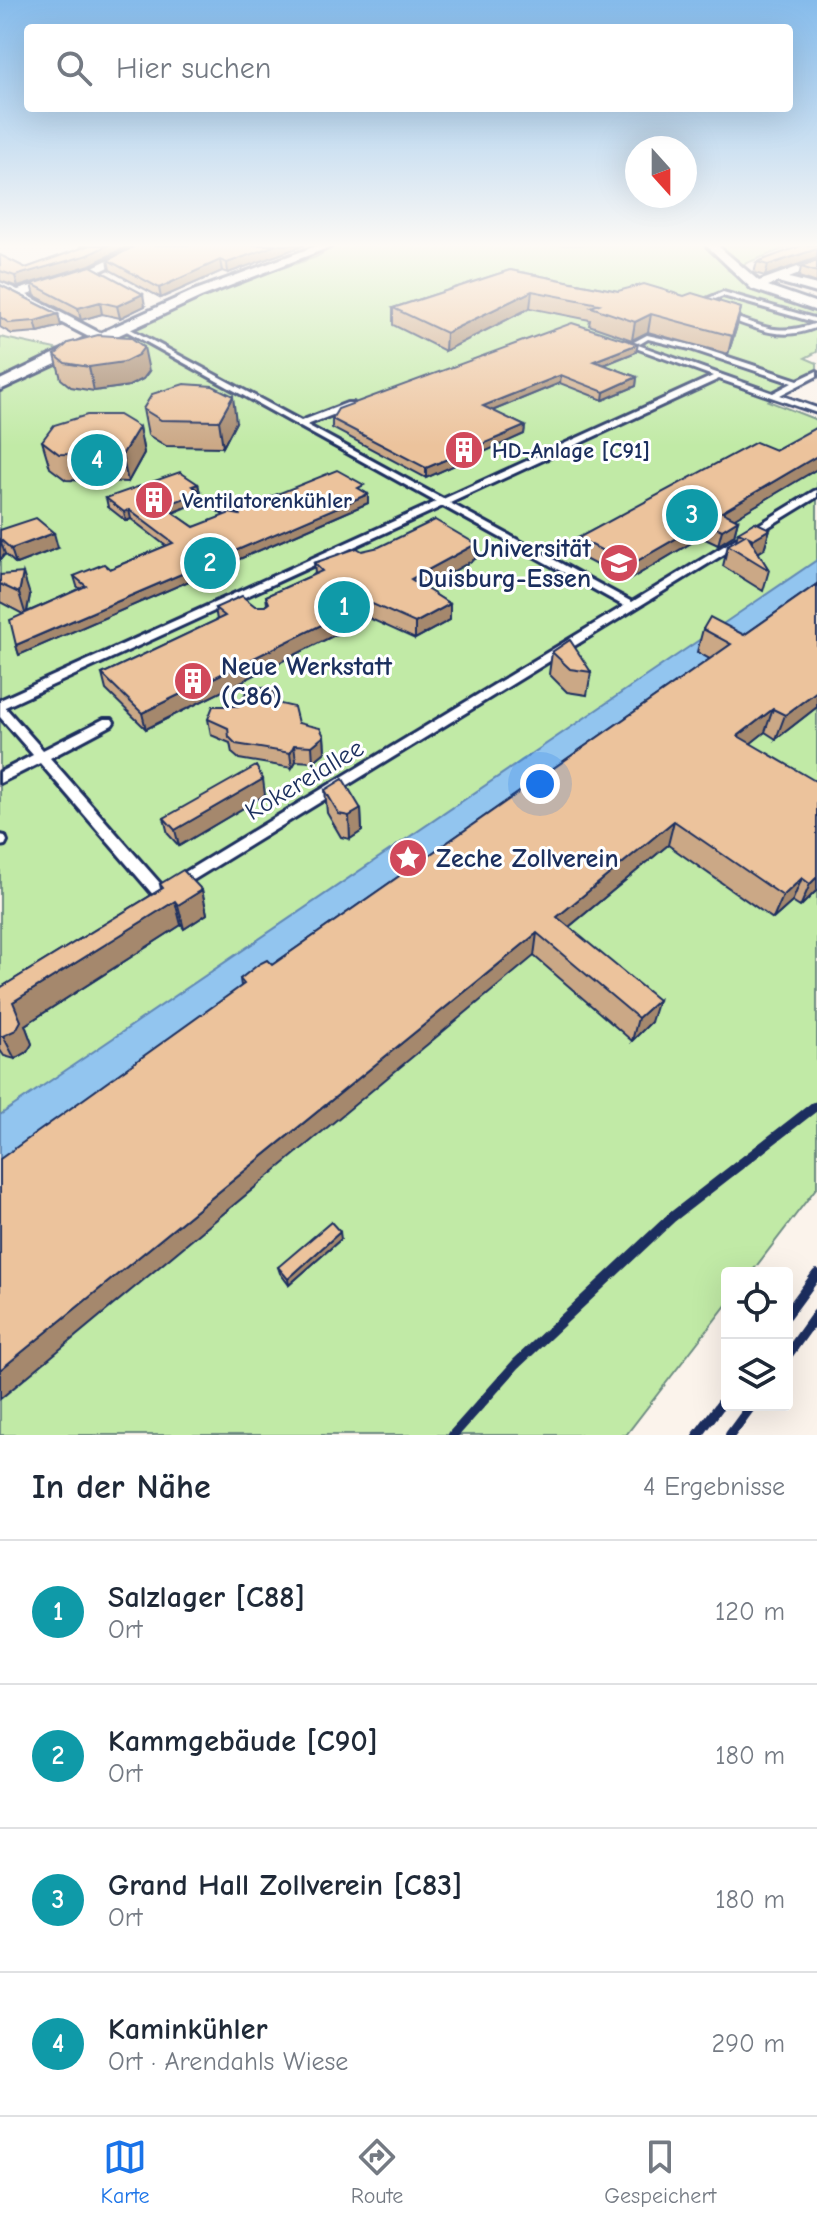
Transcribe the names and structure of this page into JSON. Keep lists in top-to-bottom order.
{
  "streets": {
    "lane": ["Kokereiallee"]
  },
  "places": {
    "building": ["HD-Anlage [C91]", "Ventilatorenkühler", "Neue Werkstatt (C86)"],
    "school or university": ["Universität Duisburg-Essen"],
    "place": ["Zeche Zollverein"]
  },
  "north": "bottom",
  "page": {
    "search": "Hier suchen",
    "pins": [
      "4",
      "3",
      "2",
      "1"
    ],
    "heading": ["In der Nähe", "4 Ergebnisse"],
    "list": [
      {
        "mark": "1",
        "name": "Salzlager [C88]",
        "note": "Ort",
        "value": "120 m"
      },
      {
        "mark": "2",
        "name": "Kammgebäude [C90]",
        "note": "Ort",
        "value": "180 m"
      },
      {
        "mark": "3",
        "name": "Grand Hall Zollverein [C83]",
        "note": "Ort",
        "value": "180 m"
      },
      {
        "mark": "4",
        "name": "Kaminkühler",
        "note": "Ort · Arendahls Wiese",
        "value": "290 m"
      }
    ],
    "nav": ["Karte", "Route", "Gespeichert"]
  }
}
